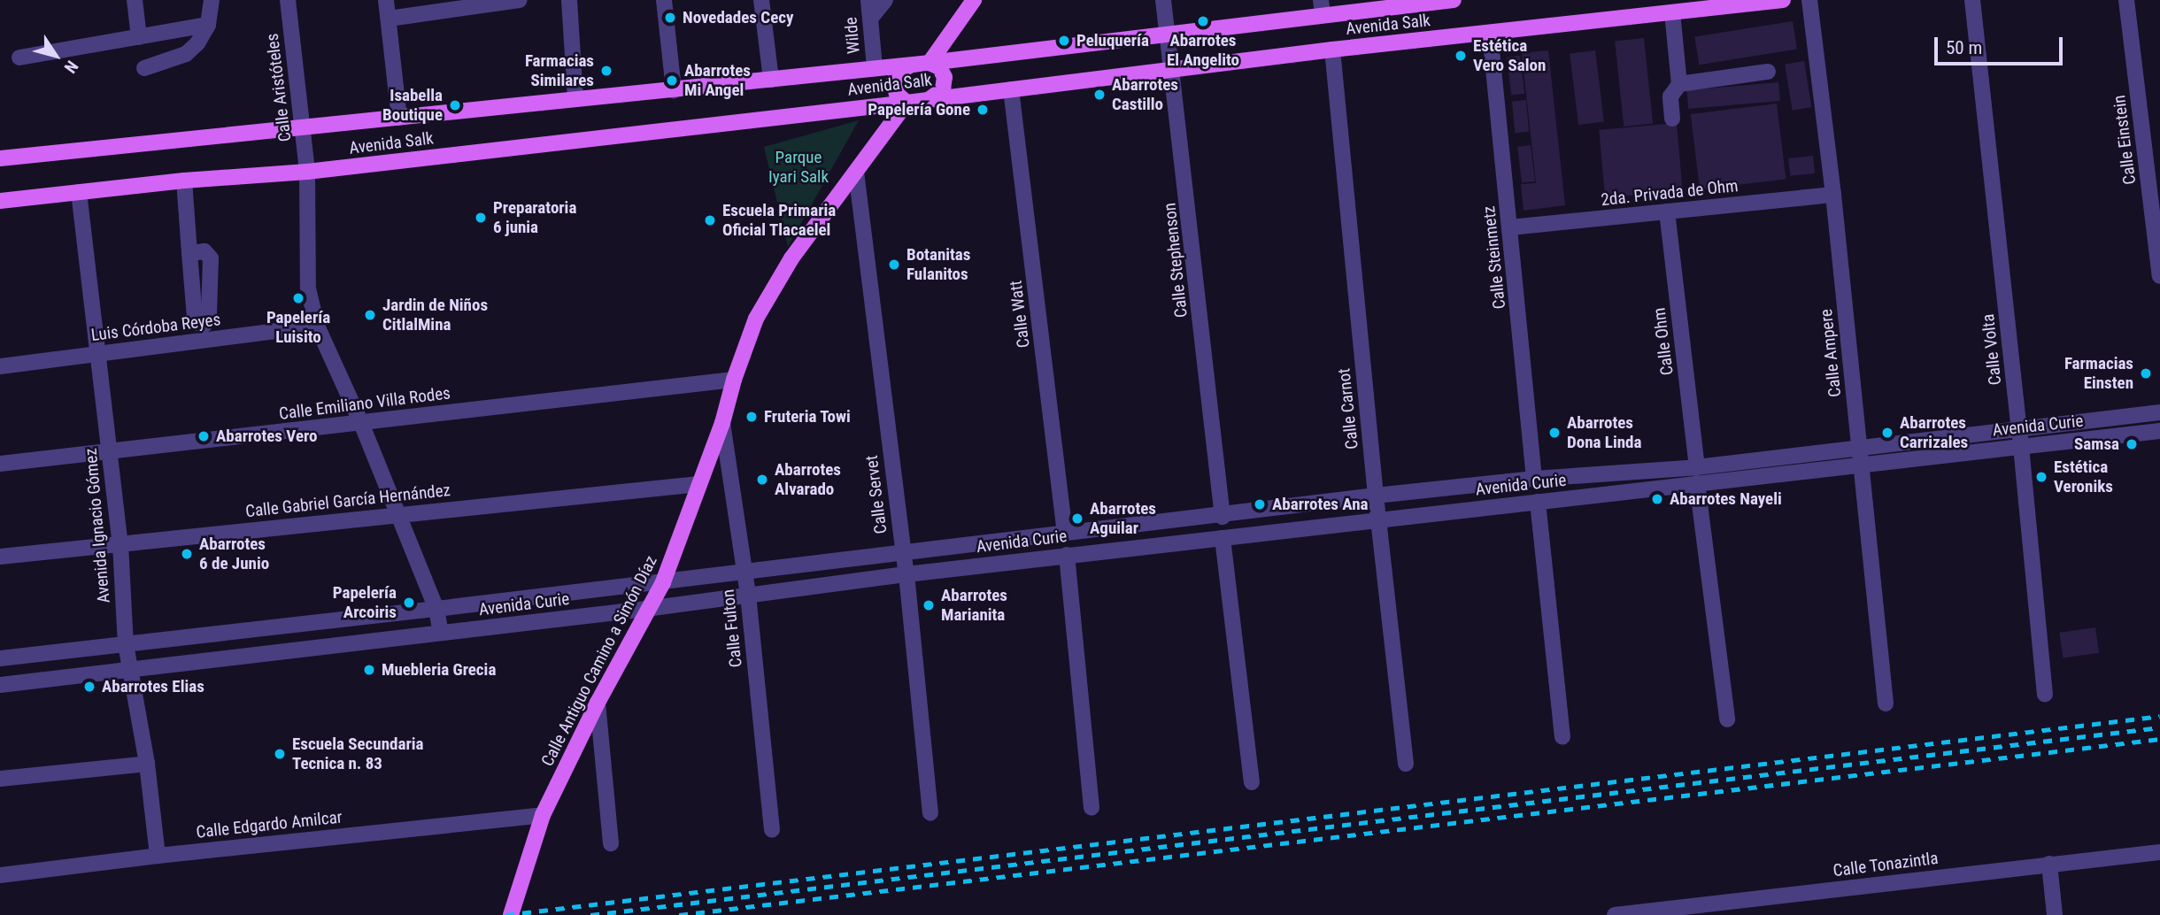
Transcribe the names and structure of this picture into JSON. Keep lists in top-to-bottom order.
{
  "streets": {
    "main road": ["Avenida Salk", "Calle Antiguo Camino a Simón Díaz"],
    "street": [
      "Wilde",
      "Calle Aristóteles",
      "Calle Einstein",
      "2da. Privada de Ohm",
      "Calle Steinmetz",
      "Calle Stephenson",
      "Calle Watt",
      "Luis Córdoba Reyes",
      "Calle Ohm",
      "Calle Volta",
      "Calle Ampere",
      "Calle Emiliano Villa Rodes",
      "Calle Carnot",
      "Avenida Curie",
      "Calle Servet",
      "Calle Gabriel García Hernández",
      "Avenida Ignacio Gómez",
      "Calle Fulton",
      "Calle Edgardo Amilcar",
      "Calle Tonazintla"
    ]
  },
  "crossings": [
    ["Avenida Salk", "Wilde"],
    ["Avenida Salk", "Calle Aristóteles"],
    ["Avenida Salk", "Calle Steinmetz"],
    ["Avenida Salk", "Calle Stephenson"],
    ["Avenida Salk", "Calle Watt"],
    ["Avenida Salk", "Calle Carnot"],
    ["Avenida Salk", "Avenida Ignacio Gómez"],
    ["Avenida Salk", "Calle Antiguo Camino a Simón Díaz"],
    ["Calle Aristóteles", "Luis Córdoba Reyes"],
    ["Calle Aristóteles", "Calle Emiliano Villa Rodes"],
    ["Calle Aristóteles", "Avenida Curie"],
    ["Calle Aristóteles", "Calle Gabriel García Hernández"],
    ["2da. Privada de Ohm", "Calle Steinmetz"],
    ["2da. Privada de Ohm", "Calle Ohm"],
    ["2da. Privada de Ohm", "Calle Ampere"],
    ["Calle Steinmetz", "Avenida Curie"],
    ["Calle Stephenson", "Avenida Curie"],
    ["Calle Watt", "Avenida Curie"],
    ["Luis Córdoba Reyes", "Avenida Ignacio Gómez"],
    ["Calle Ohm", "Avenida Curie"],
    ["Calle Volta", "Avenida Curie"],
    ["Calle Ampere", "Avenida Curie"],
    ["Calle Emiliano Villa Rodes", "Avenida Ignacio Gómez"],
    ["Calle Emiliano Villa Rodes", "Calle Antiguo Camino a Simón Díaz"],
    ["Calle Carnot", "Avenida Curie"],
    ["Avenida Curie", "Calle Servet"],
    ["Avenida Curie", "Avenida Ignacio Gómez"],
    ["Avenida Curie", "Calle Fulton"],
    ["Avenida Curie", "Calle Antiguo Camino a Simón Díaz"],
    ["Calle Servet", "Calle Antiguo Camino a Simón Díaz"],
    ["Calle Gabriel García Hernández", "Avenida Ignacio Gómez"],
    ["Calle Gabriel García Hernández", "Calle Antiguo Camino a Simón Díaz"],
    ["Avenida Ignacio Gómez", "Calle Edgardo Amilcar"],
    ["Calle Fulton", "Calle Antiguo Camino a Simón Díaz"],
    ["Calle Antiguo Camino a Simón Díaz", "Calle Edgardo Amilcar"]
  ],
  "parks": ["Parque Iyari Salk"],
  "places": [
    "Novedades Cecy",
    "Abarrotes El Angelito",
    "Peluquería",
    "Estética Vero Salon",
    "Farmacias Similares",
    "Abarrotes Mi Angel",
    "Abarrotes Castillo",
    "Isabella Boutique",
    "Papelería Gone",
    "Preparatoria 6 junia",
    "Escuela Primaria Oficial Tlacaelel",
    "Botanitas Fulanitos",
    "Papelería Luisito",
    "Jardin de Niños CitlalMina",
    "Farmacias Einsten",
    "Fruteria Towi",
    "Abarrotes Dona Linda",
    "Abarrotes Carrizales",
    "Abarrotes Vero",
    "Samsa",
    "Estética Veroniks",
    "Abarrotes Alvarado",
    "Abarrotes Nayeli",
    "Abarrotes Ana",
    "Abarrotes Aguilar",
    "Abarrotes 6 de Junio",
    "Papelería Arcoiris",
    "Abarrotes Marianita",
    "Muebleria Grecia",
    "Abarrotes Elias",
    "Escuela Secundaria Tecnica n. 83"
  ],
  "scale_bar": "50 m",
  "north": "bottom right"
}
